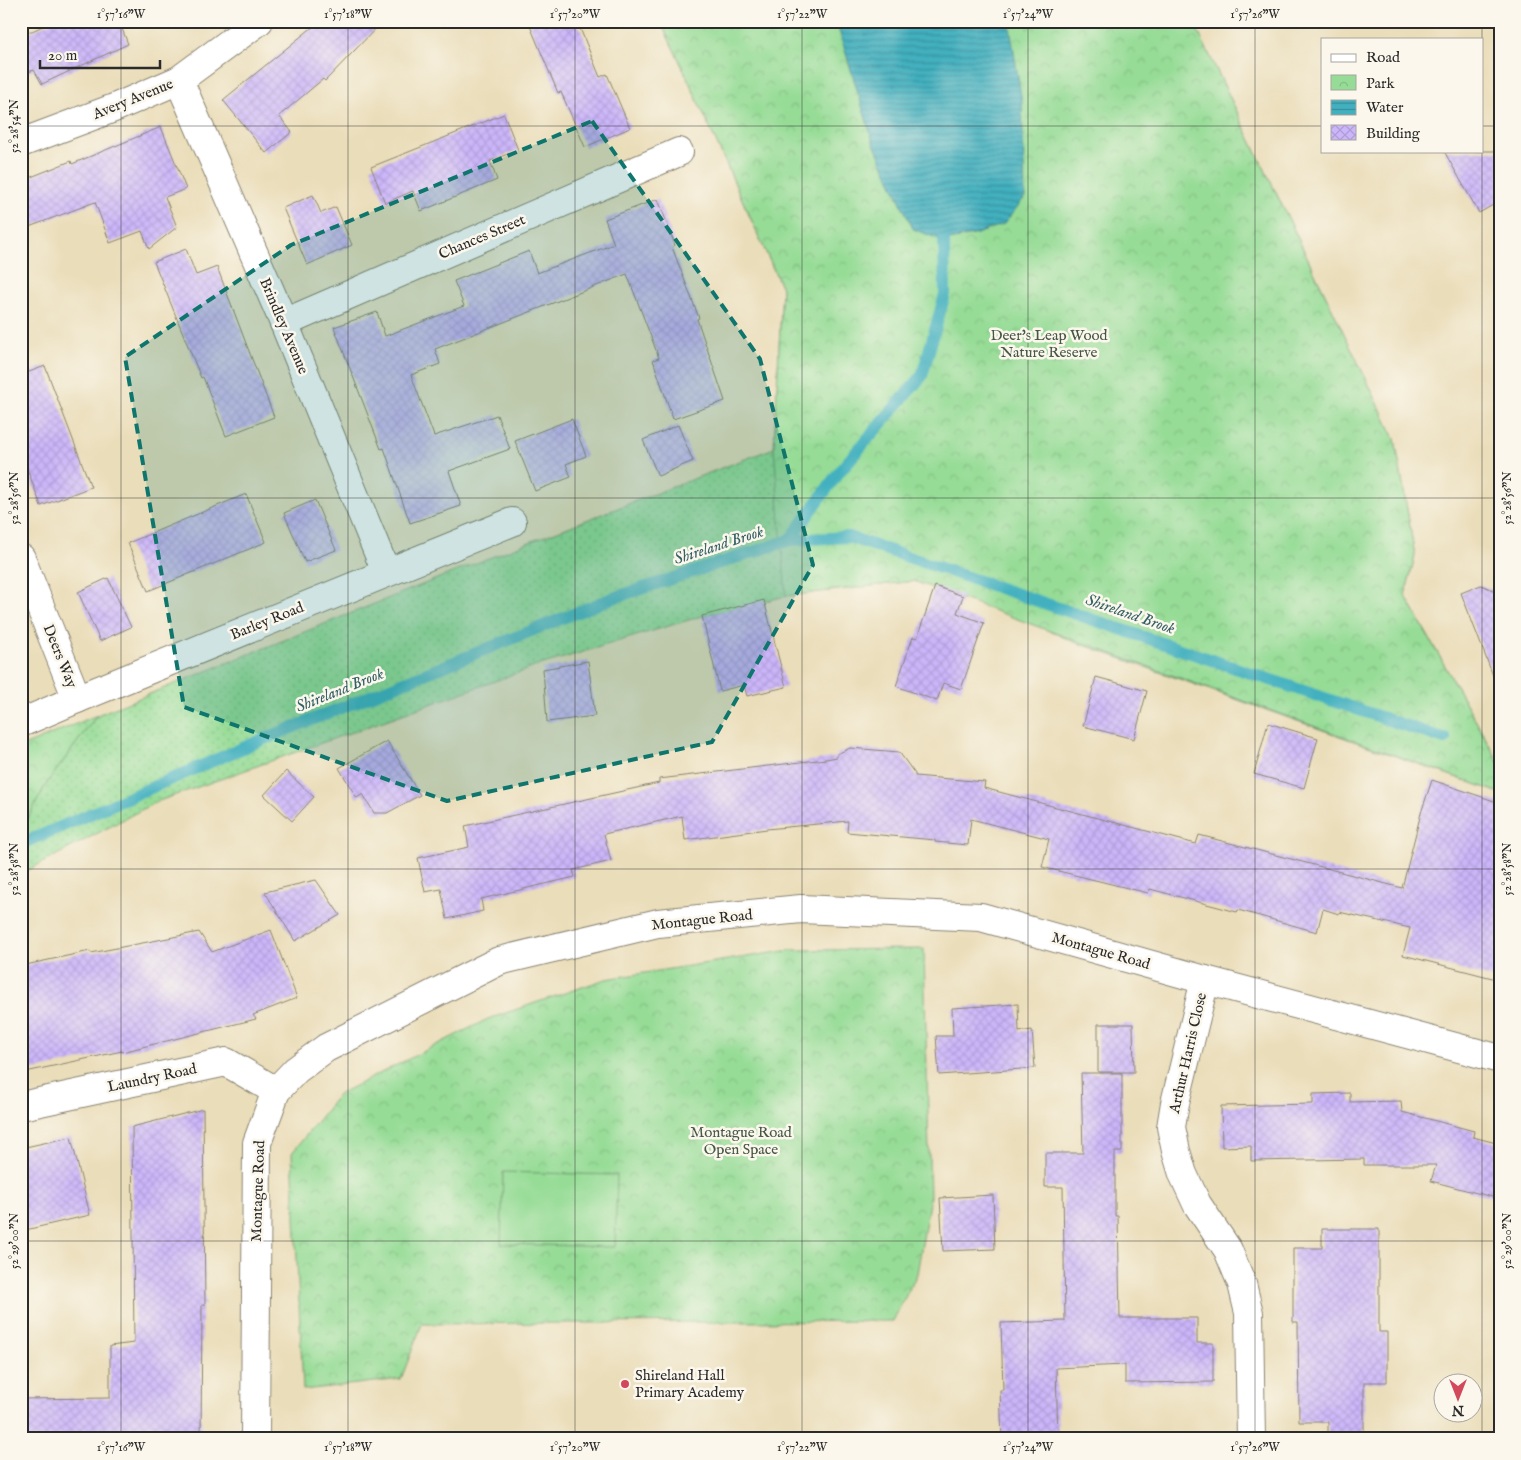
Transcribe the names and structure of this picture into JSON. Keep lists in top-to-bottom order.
{
  "streets": {
    "street": [
      "Avery Avenue",
      "Chances Street",
      "Brindley Avenue",
      "Barley Road",
      "Deers Way",
      "Montague Road",
      "Arthur Harris Close",
      "Laundry Road"
    ]
  },
  "crossings": [
    ["Avery Avenue", "Brindley Avenue"],
    ["Chances Street", "Brindley Avenue"],
    ["Brindley Avenue", "Barley Road"],
    ["Barley Road", "Deers Way"],
    ["Montague Road", "Arthur Harris Close"],
    ["Montague Road", "Laundry Road"]
  ],
  "water": ["Shireland Brook"],
  "parks": ["Deer's Leap Wood Nature Reserve", "Montague Road Open Space"],
  "places": ["Shireland Hall Primary Academy"],
  "legend": [
    "Road",
    "Park",
    "Water",
    "Building"
  ],
  "scale_bar": "20 m",
  "north": "bottom",
  "coordinates": [
    "1°57'16\"W",
    "1°57'18\"W",
    "1°57'20\"W",
    "1°57'22\"W",
    "1°57'24\"W",
    "1°57'26\"W",
    "52°28'54\"N",
    "52°28'56\"N",
    "52°28'58\"N",
    "52°29'00\"N"
  ]
}
